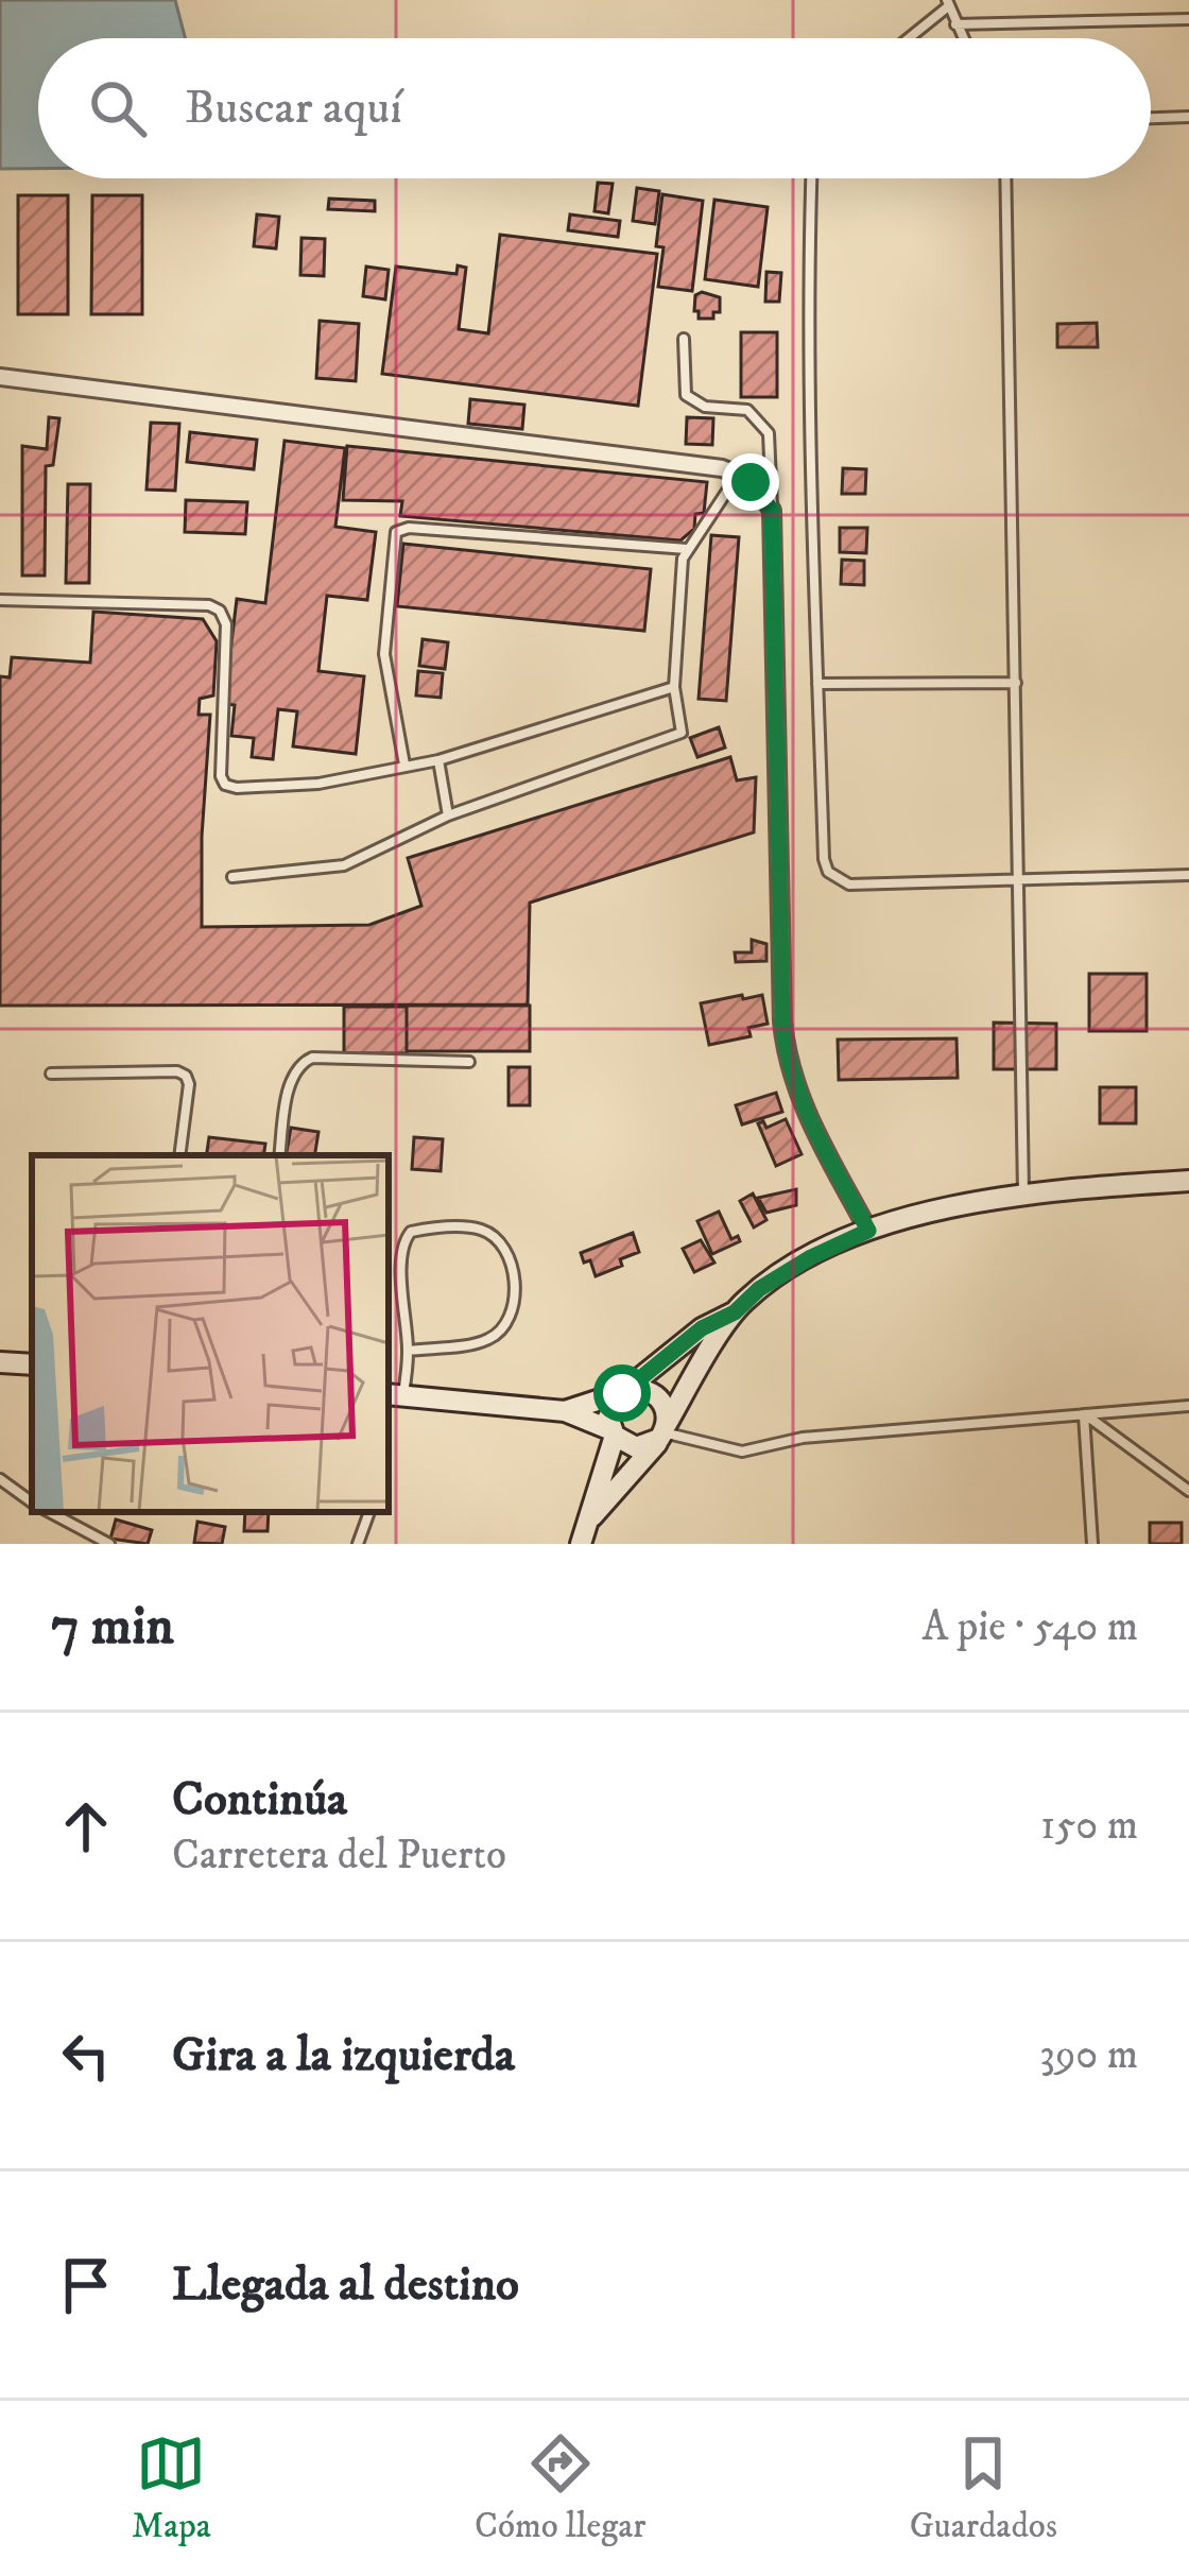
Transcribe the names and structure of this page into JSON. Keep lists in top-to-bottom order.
{
  "page": {
    "search": "Buscar aquí",
    "heading": ["7 min", "A pie · 540 m"],
    "list": [
      ["Continúa", "Carretera del Puerto", "150 m"],
      ["Gira a la izquierda", "390 m"],
      "Llegada al destino"
    ],
    "nav": ["Mapa", "Cómo llegar", "Guardados"]
  }
}
